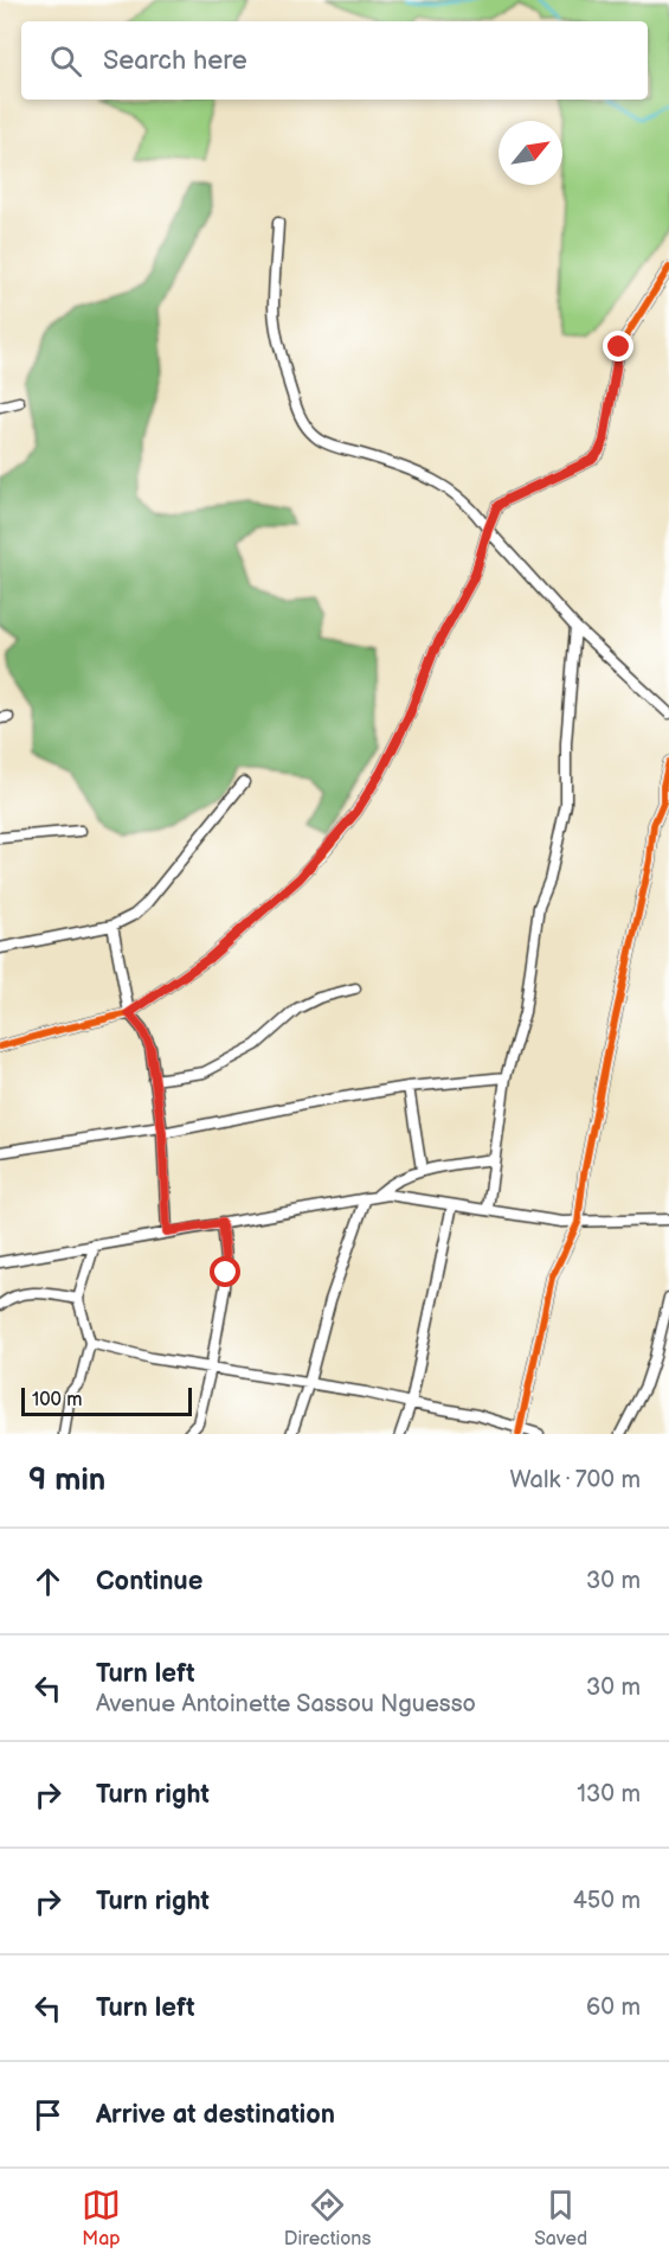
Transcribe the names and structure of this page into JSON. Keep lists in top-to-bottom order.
{
  "scale_bar": "100 m",
  "north": "top right",
  "page": {
    "search": "Search here",
    "scale": "100 m",
    "heading": ["9 min", "Walk · 700 m"],
    "list": [
      ["Continue", "30 m"],
      ["Turn left", "Avenue Antoinette Sassou Nguesso", "30 m"],
      ["Turn right", "130 m"],
      ["Turn right", "450 m"],
      ["Turn left", "60 m"],
      "Arrive at destination"
    ],
    "nav": ["Map", "Directions", "Saved"]
  }
}
